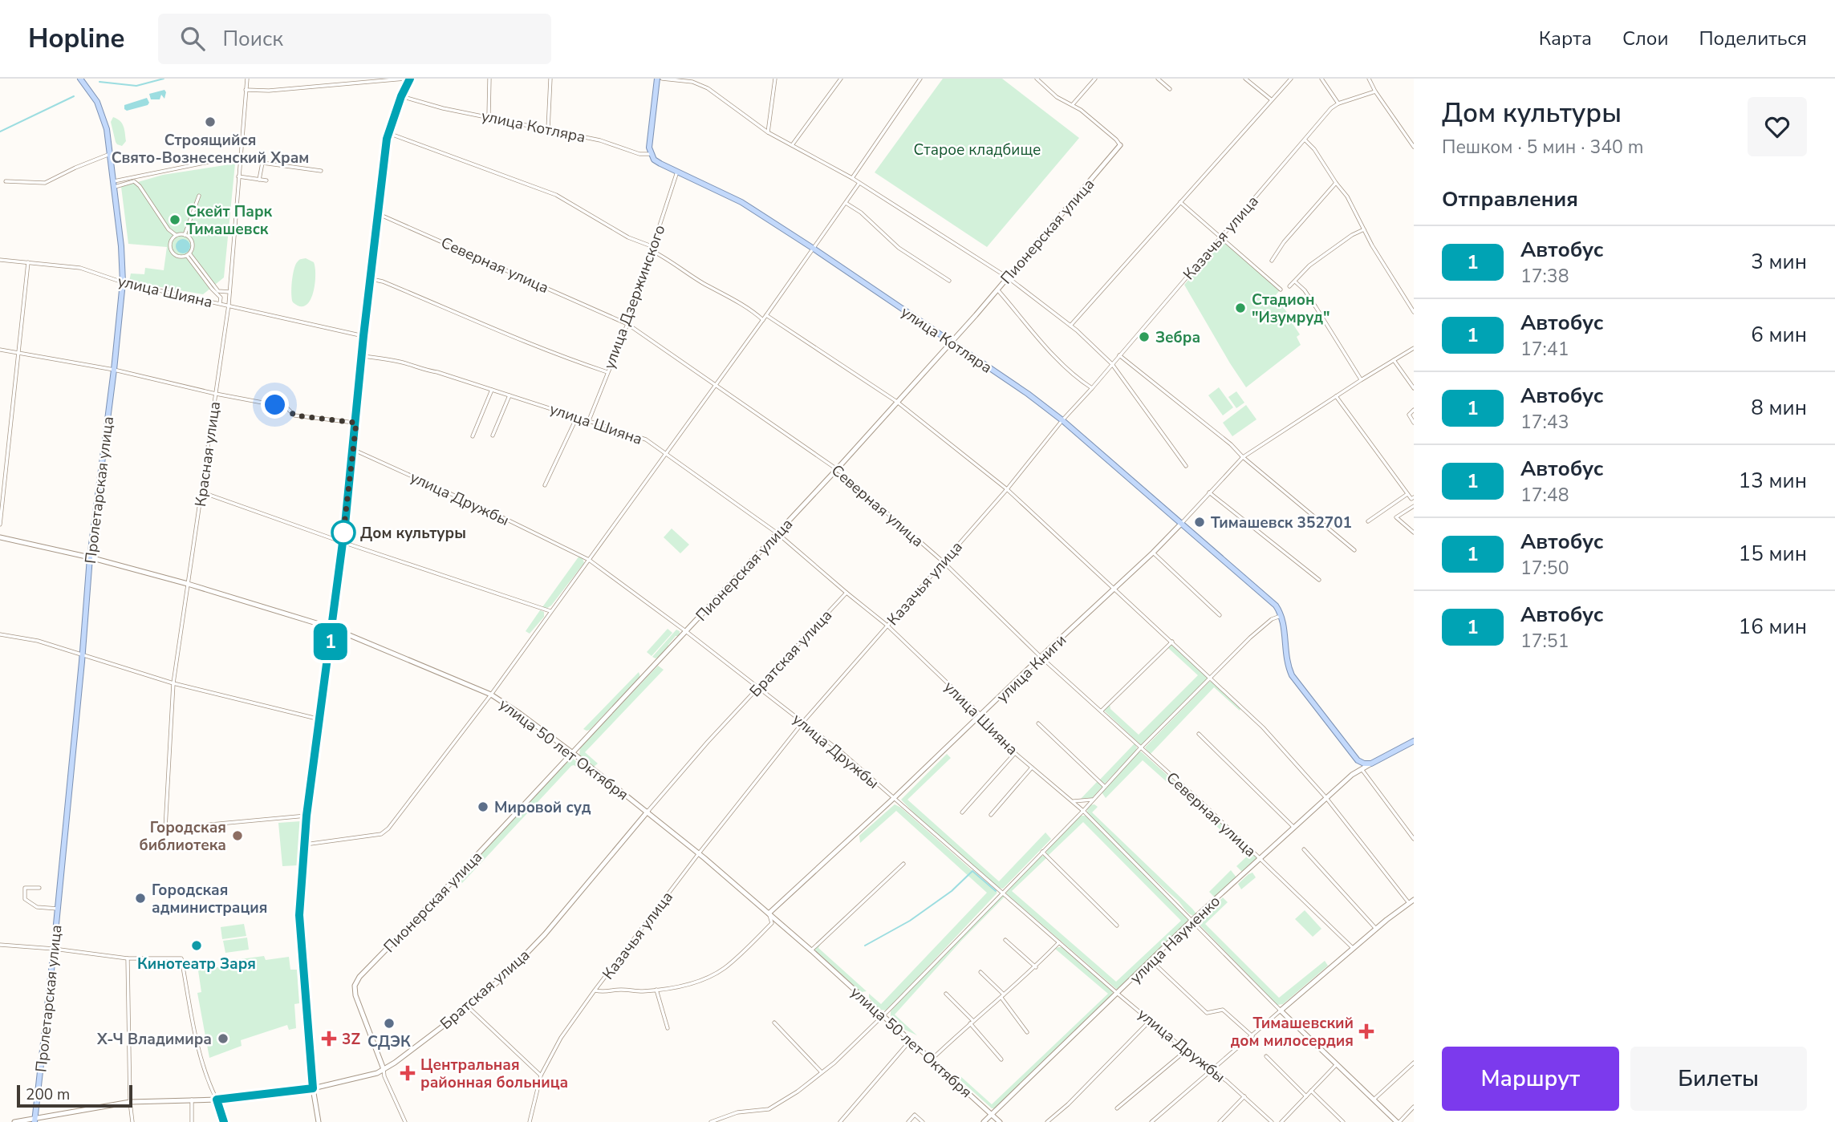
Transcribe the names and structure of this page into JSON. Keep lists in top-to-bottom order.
{
  "streets": {
    "main road": [
      "улица Котляра",
      "Пионерская улица",
      "улица Шияна",
      "Пролетарская улица",
      "Братская улица",
      "улица Книги",
      "улица 50 лет Октября",
      "улица Науменко"
    ],
    "street": [
      "Казачья улица",
      "Северная улица",
      "улица Дзержинского",
      "Красная улица",
      "улица Дружбы"
    ]
  },
  "crossings": [
    ["улица Котляра", "Пионерская улица"],
    ["улица Котляра", "Казачья улица"],
    ["улица Котляра", "улица Дзержинского"],
    ["улица Котляра", "улица Книги"],
    ["Пионерская улица", "Северная улица"],
    ["Пионерская улица", "улица Шияна"],
    ["Пионерская улица", "улица Дружбы"],
    ["Пионерская улица", "Братская улица"],
    ["Пионерская улица", "улица 50 лет Октября"],
    ["Казачья улица", "Северная улица"],
    ["Казачья улица", "улица Шияна"],
    ["Казачья улица", "улица Дружбы"],
    ["Казачья улица", "улица Книги"],
    ["Казачья улица", "улица 50 лет Октября"],
    ["Северная улица", "улица Дзержинского"],
    ["Северная улица", "улица Книги"],
    ["Северная улица", "улица Науменко"],
    ["улица Шияна", "улица Дзержинского"],
    ["улица Шияна", "Красная улица"],
    ["улица Шияна", "Пролетарская улица"],
    ["улица Шияна", "Братская улица"],
    ["улица Шияна", "улица Книги"],
    ["улица Шияна", "улица Науменко"],
    ["Красная улица", "улица 50 лет Октября"],
    ["Пролетарская улица", "Братская улица"],
    ["Пролетарская улица", "улица 50 лет Октября"],
    ["улица Дружбы", "Братская улица"],
    ["улица Дружбы", "улица Книги"],
    ["улица Дружбы", "улица Науменко"],
    ["Братская улица", "улица 50 лет Октября"],
    ["улица Книги", "улица 50 лет Октября"],
    ["улица 50 лет Октября", "улица Науменко"]
  ],
  "parks": ["Старое кладбище"],
  "places": {
    "other": [
      "Строящийся Свято-Вознесенский Храм",
      "Скейт Парк Тимашевск",
      "Стадион \"Изумруд\"",
      "Зебра",
      "Тимашевск 352701",
      "Дом культуры",
      "Мировой суд",
      "Городская библиотека",
      "Городская администрация",
      "Кинотеатр Заря",
      "СДЭК",
      "Х-Ч Владимира"
    ],
    "health": ["Тимашевский дом милосердия", "3Z", "Центральная районная больница"]
  },
  "lines": ["bus line 1"],
  "scale_bar": "200 m",
  "page": {
    "header": "Hopline",
    "search": "Поиск",
    "nav": ["Карта", "Слои", "Поделиться"],
    "on_map": "1",
    "heading": [
      ["Дом культуры", "Пешком · 5 мин · 340 m"],
      "Отправления"
    ],
    "list": [
      {
        "mark": "1",
        "name": "Автобус",
        "note": "17:38",
        "value": "3 мин"
      },
      {
        "mark": "1",
        "name": "Автобус",
        "note": "17:41",
        "value": "6 мин"
      },
      {
        "mark": "1",
        "name": "Автобус",
        "note": "17:43",
        "value": "8 мин"
      },
      {
        "mark": "1",
        "name": "Автобус",
        "note": "17:48",
        "value": "13 мин"
      },
      {
        "mark": "1",
        "name": "Автобус",
        "note": "17:50",
        "value": "15 мин"
      },
      {
        "mark": "1",
        "name": "Автобус",
        "note": "17:51",
        "value": "16 мин"
      }
    ],
    "buttons": ["Маршрут", "Билеты"],
    "scale": "200 m"
  }
}
